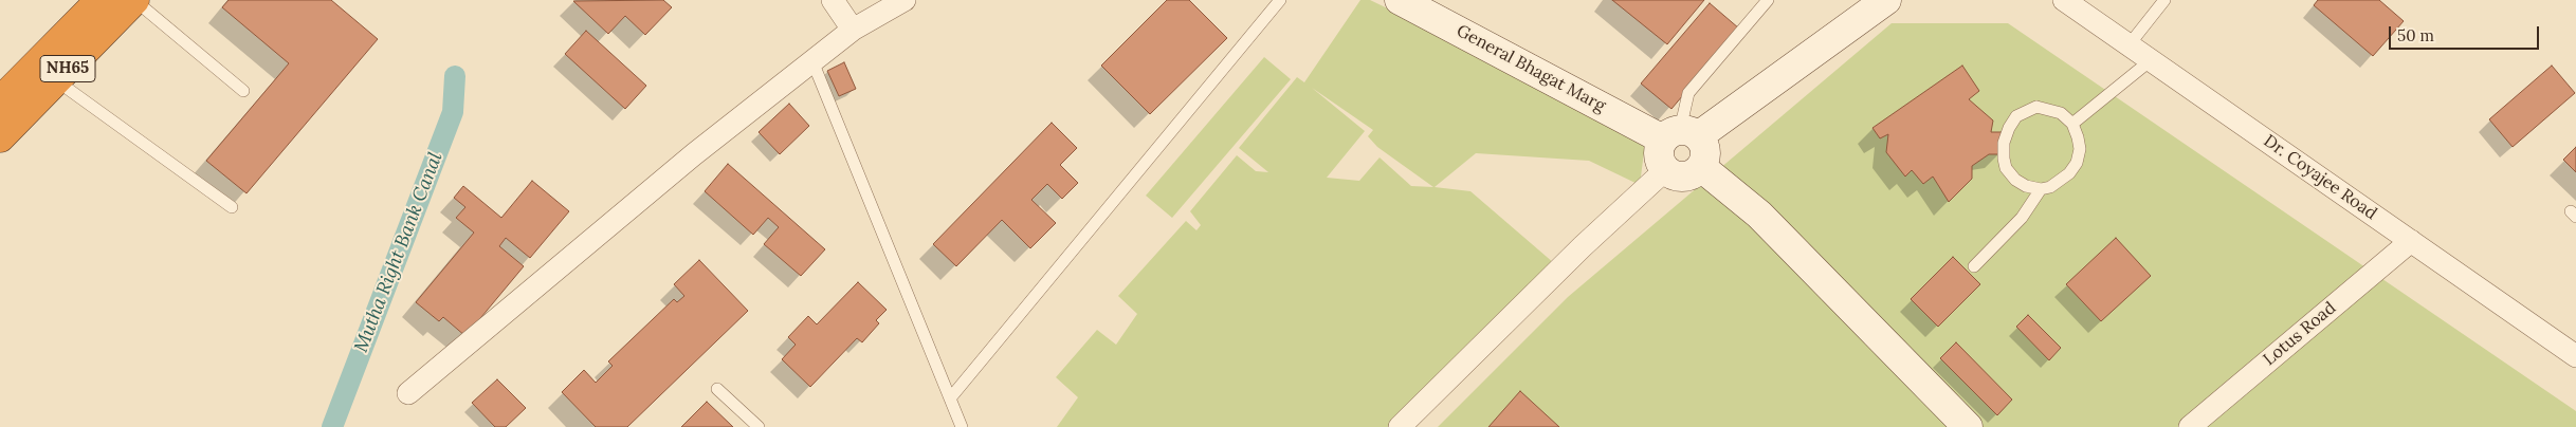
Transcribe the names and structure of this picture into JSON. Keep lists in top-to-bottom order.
{
  "streets": {
    "highway": ["NH65"],
    "street": ["General Bhagat Marg", "Dr. Coyajee Road", "Lotus Road"]
  },
  "crossings": [
    ["Dr. Coyajee Road", "Lotus Road"]
  ],
  "water": ["Mutha Right Bank Canal"],
  "scale_bar": "50 m"
}
